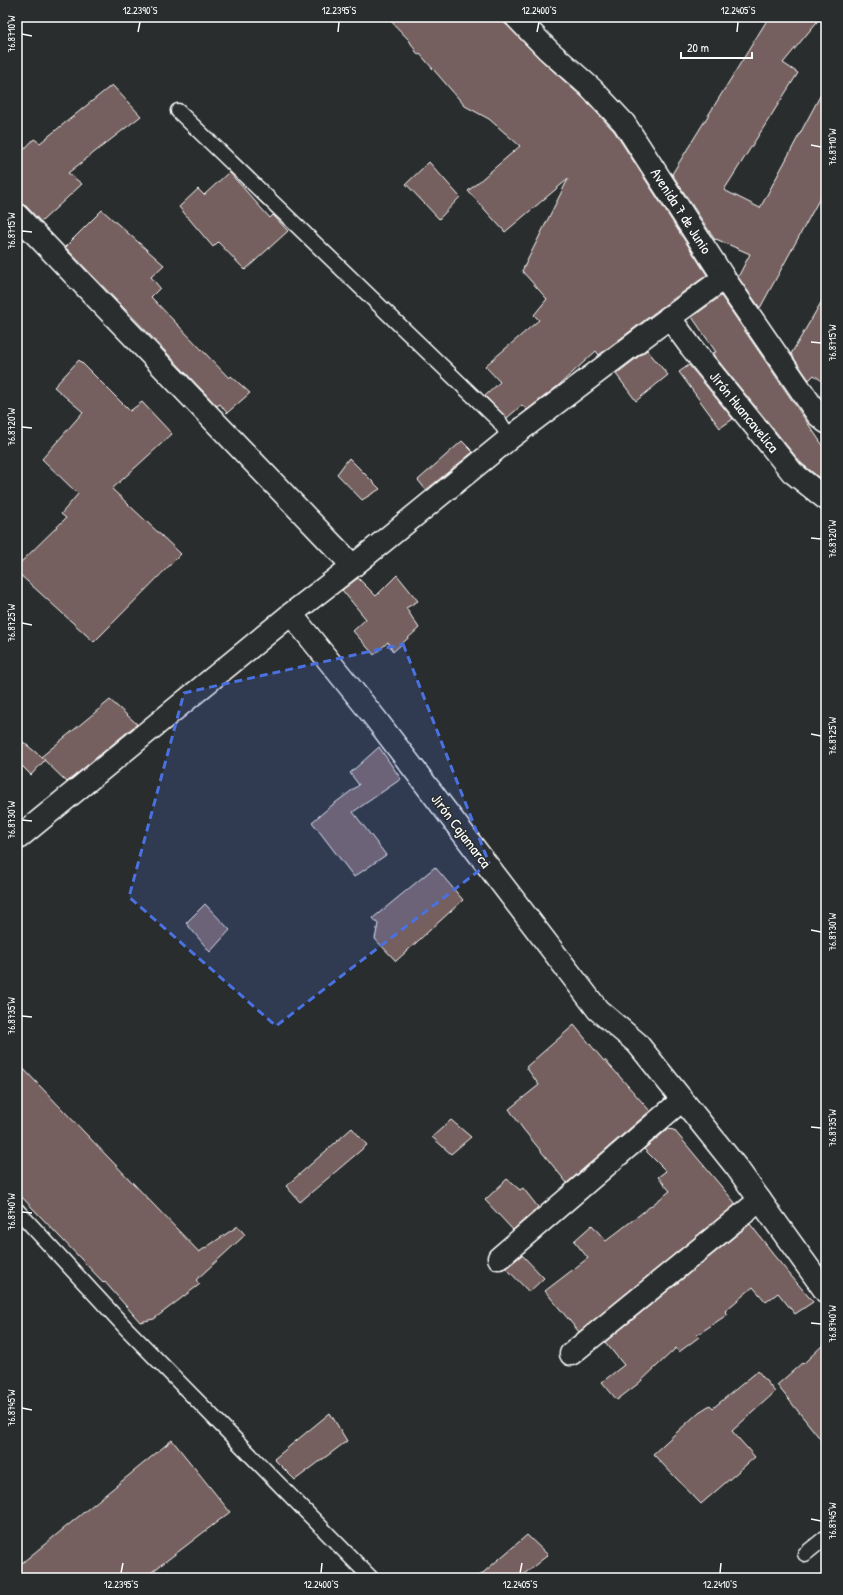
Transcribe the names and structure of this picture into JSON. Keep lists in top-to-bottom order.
{
  "streets": {
    "street": ["Avenida 7 de Junio", "Jirón Huancavelica", "Jirón Cajamarca"]
  },
  "scale_bar": "20 m",
  "coordinates": [
    "12.2390°S",
    "12.2395°S",
    "12.2400°S",
    "12.2405°S",
    "76.8710°W",
    "76.8715°W",
    "76.8720°W",
    "76.8725°W",
    "76.8730°W",
    "76.8735°W",
    "76.8740°W",
    "76.8745°W",
    "12.2410°S"
  ]
}
